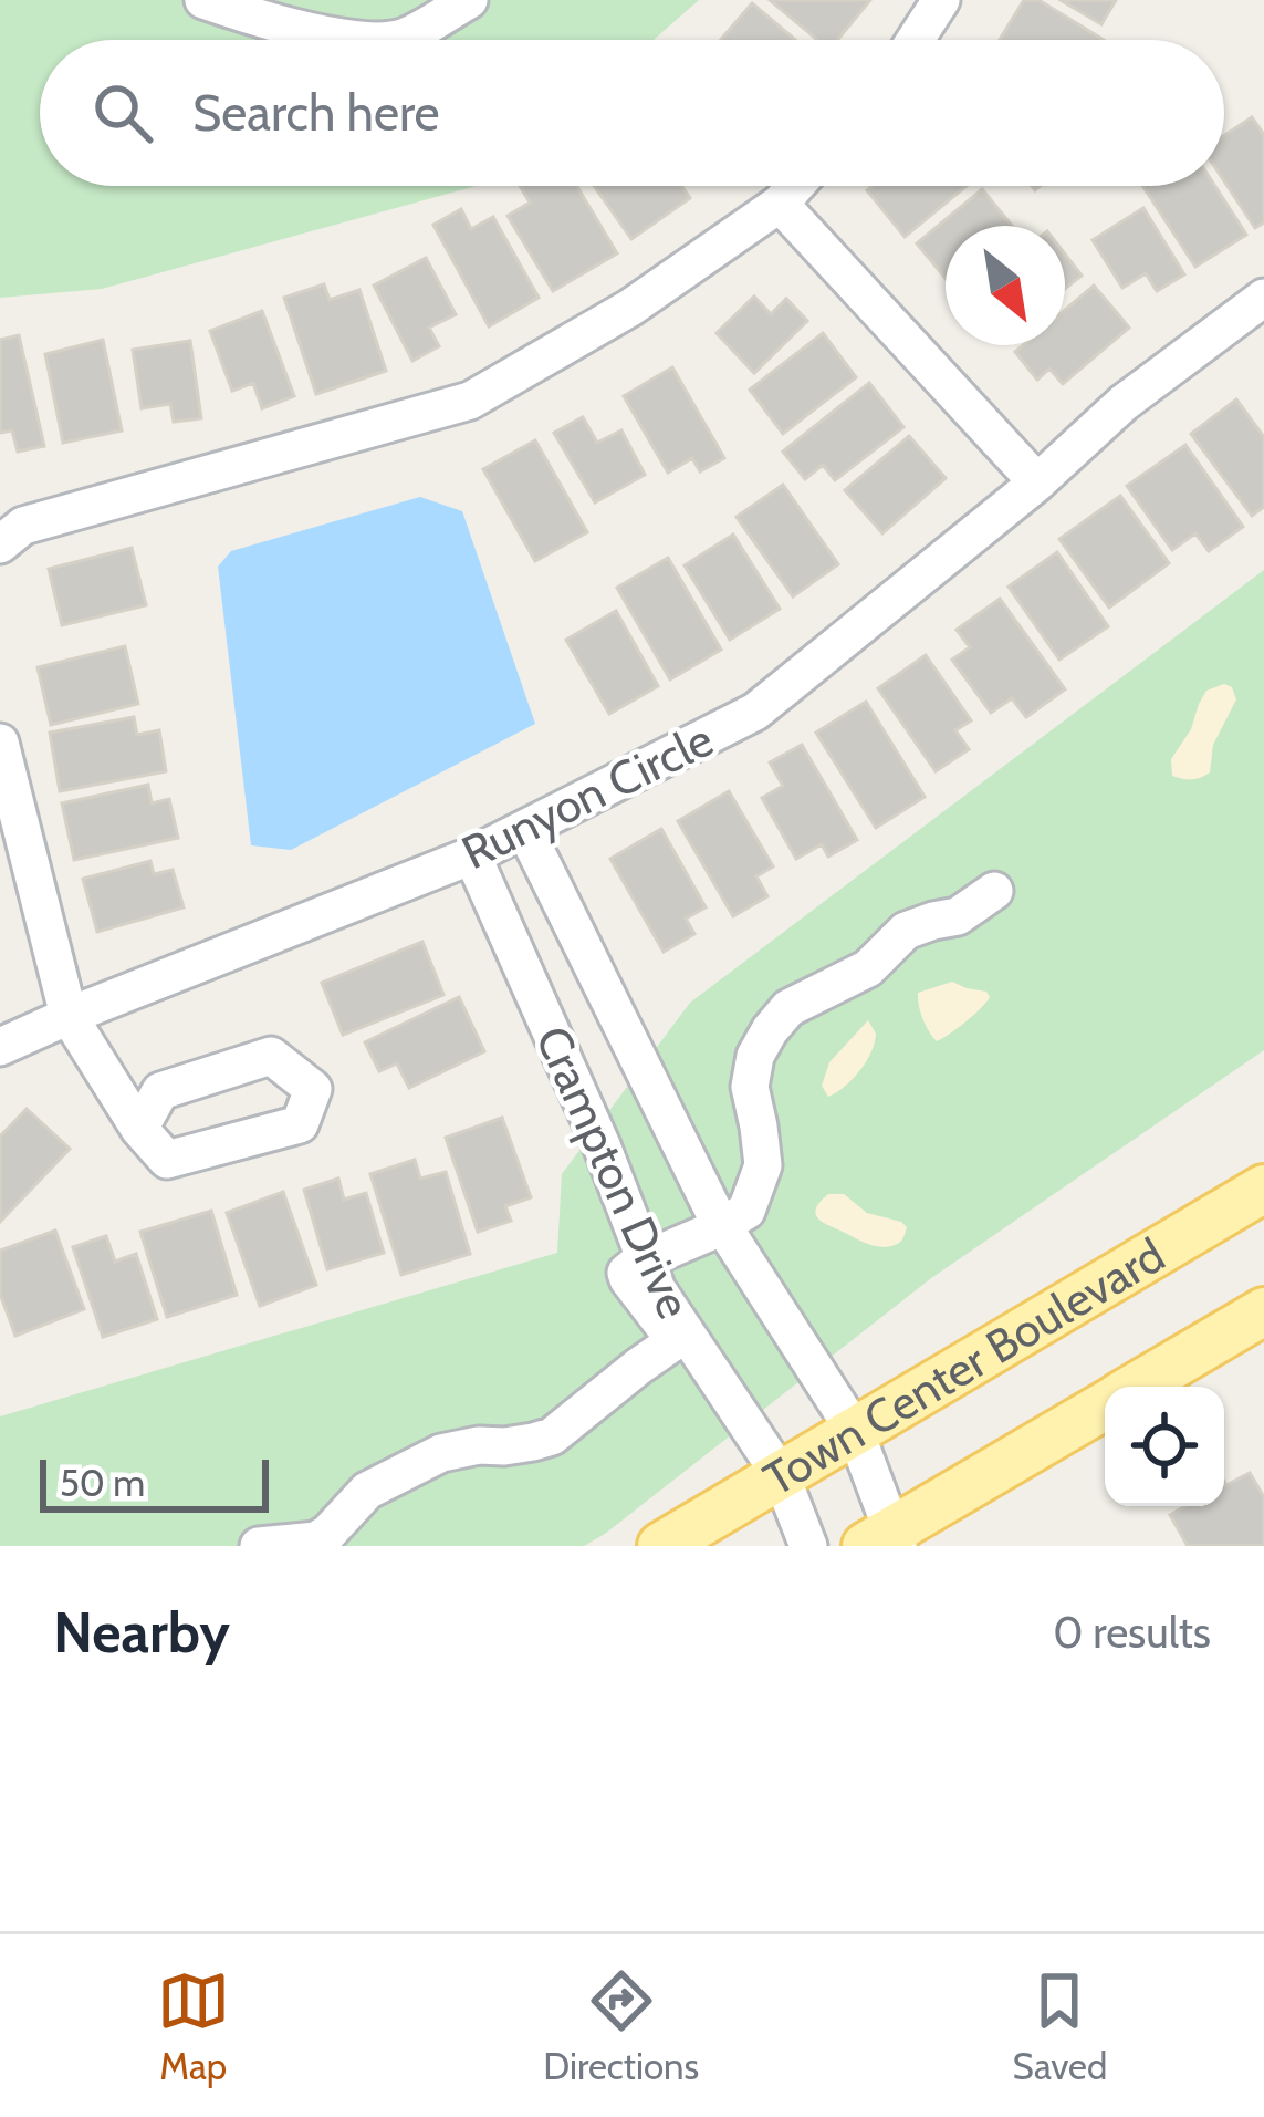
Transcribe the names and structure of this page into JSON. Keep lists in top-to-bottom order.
{
  "streets": {
    "main road": ["Town Center Boulevard"],
    "street": ["Runyon Circle", "Crampton Drive"]
  },
  "crossings": [
    ["Runyon Circle", "Crampton Drive"],
    ["Crampton Drive", "Town Center Boulevard"]
  ],
  "scale_bar": "50 m",
  "north": "bottom right",
  "page": {
    "search": "Search here",
    "scale": "50 m",
    "heading": ["Nearby", "0 results"],
    "nav": ["Map", "Directions", "Saved"]
  }
}
